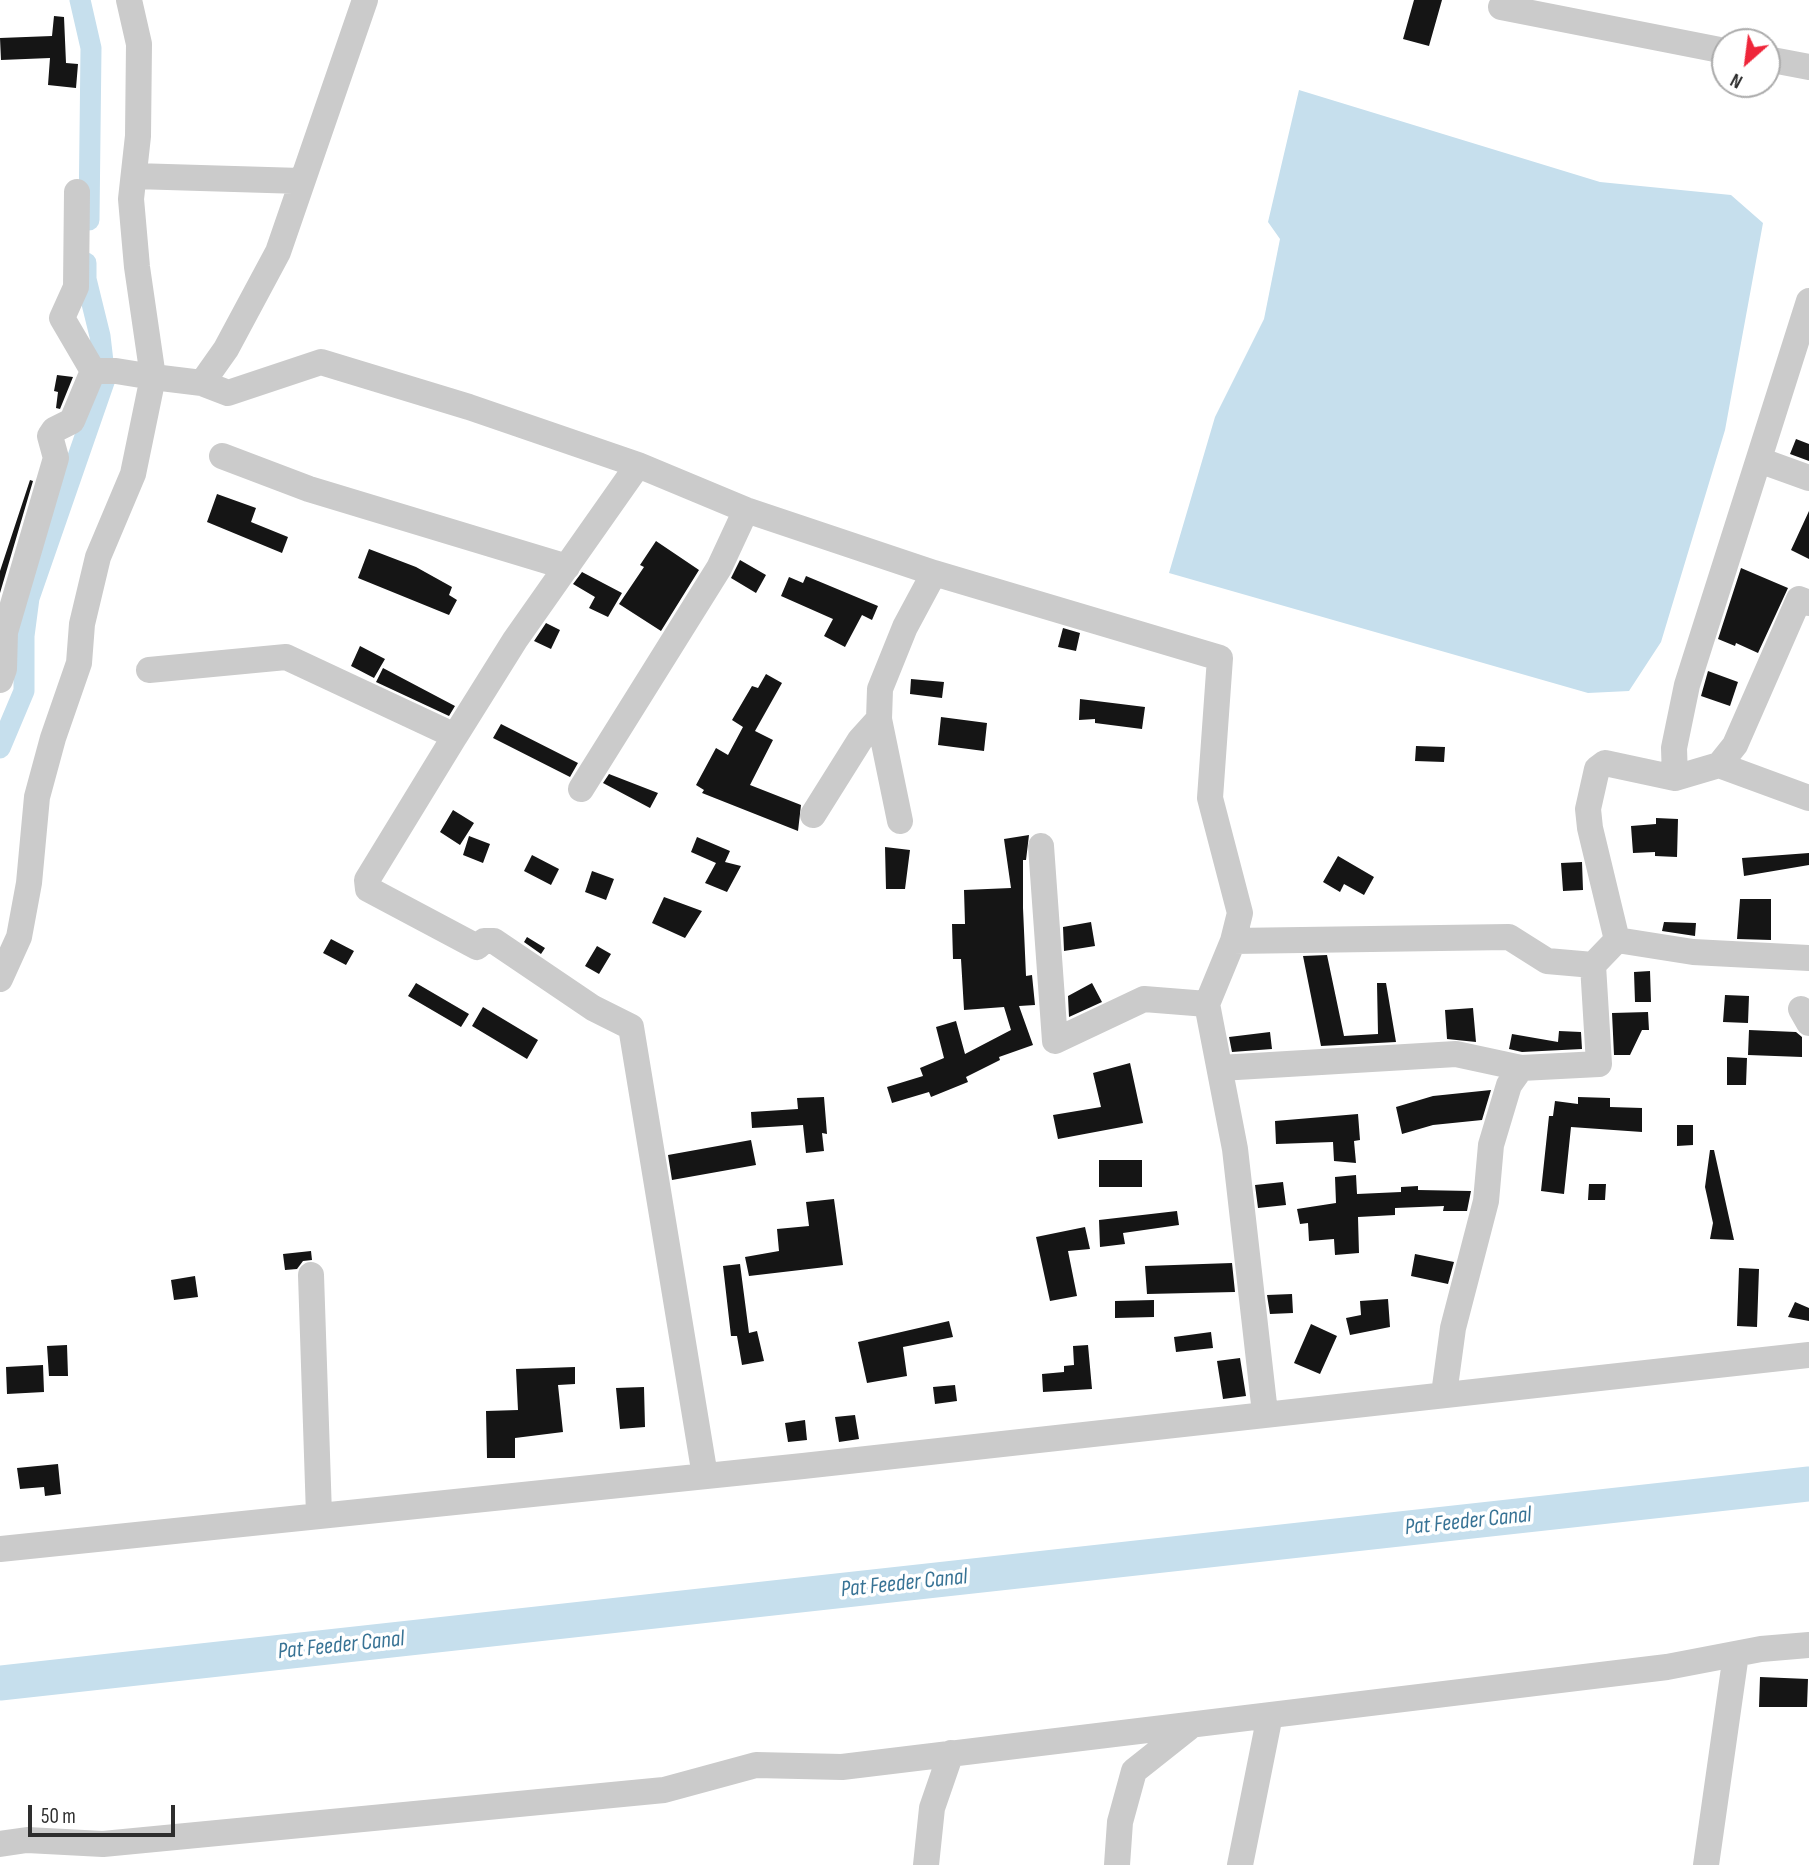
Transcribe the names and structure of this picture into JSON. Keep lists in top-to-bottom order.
{
  "water": ["Pat Feeder Canal"],
  "scale_bar": "50 m",
  "north": "bottom left"
}
